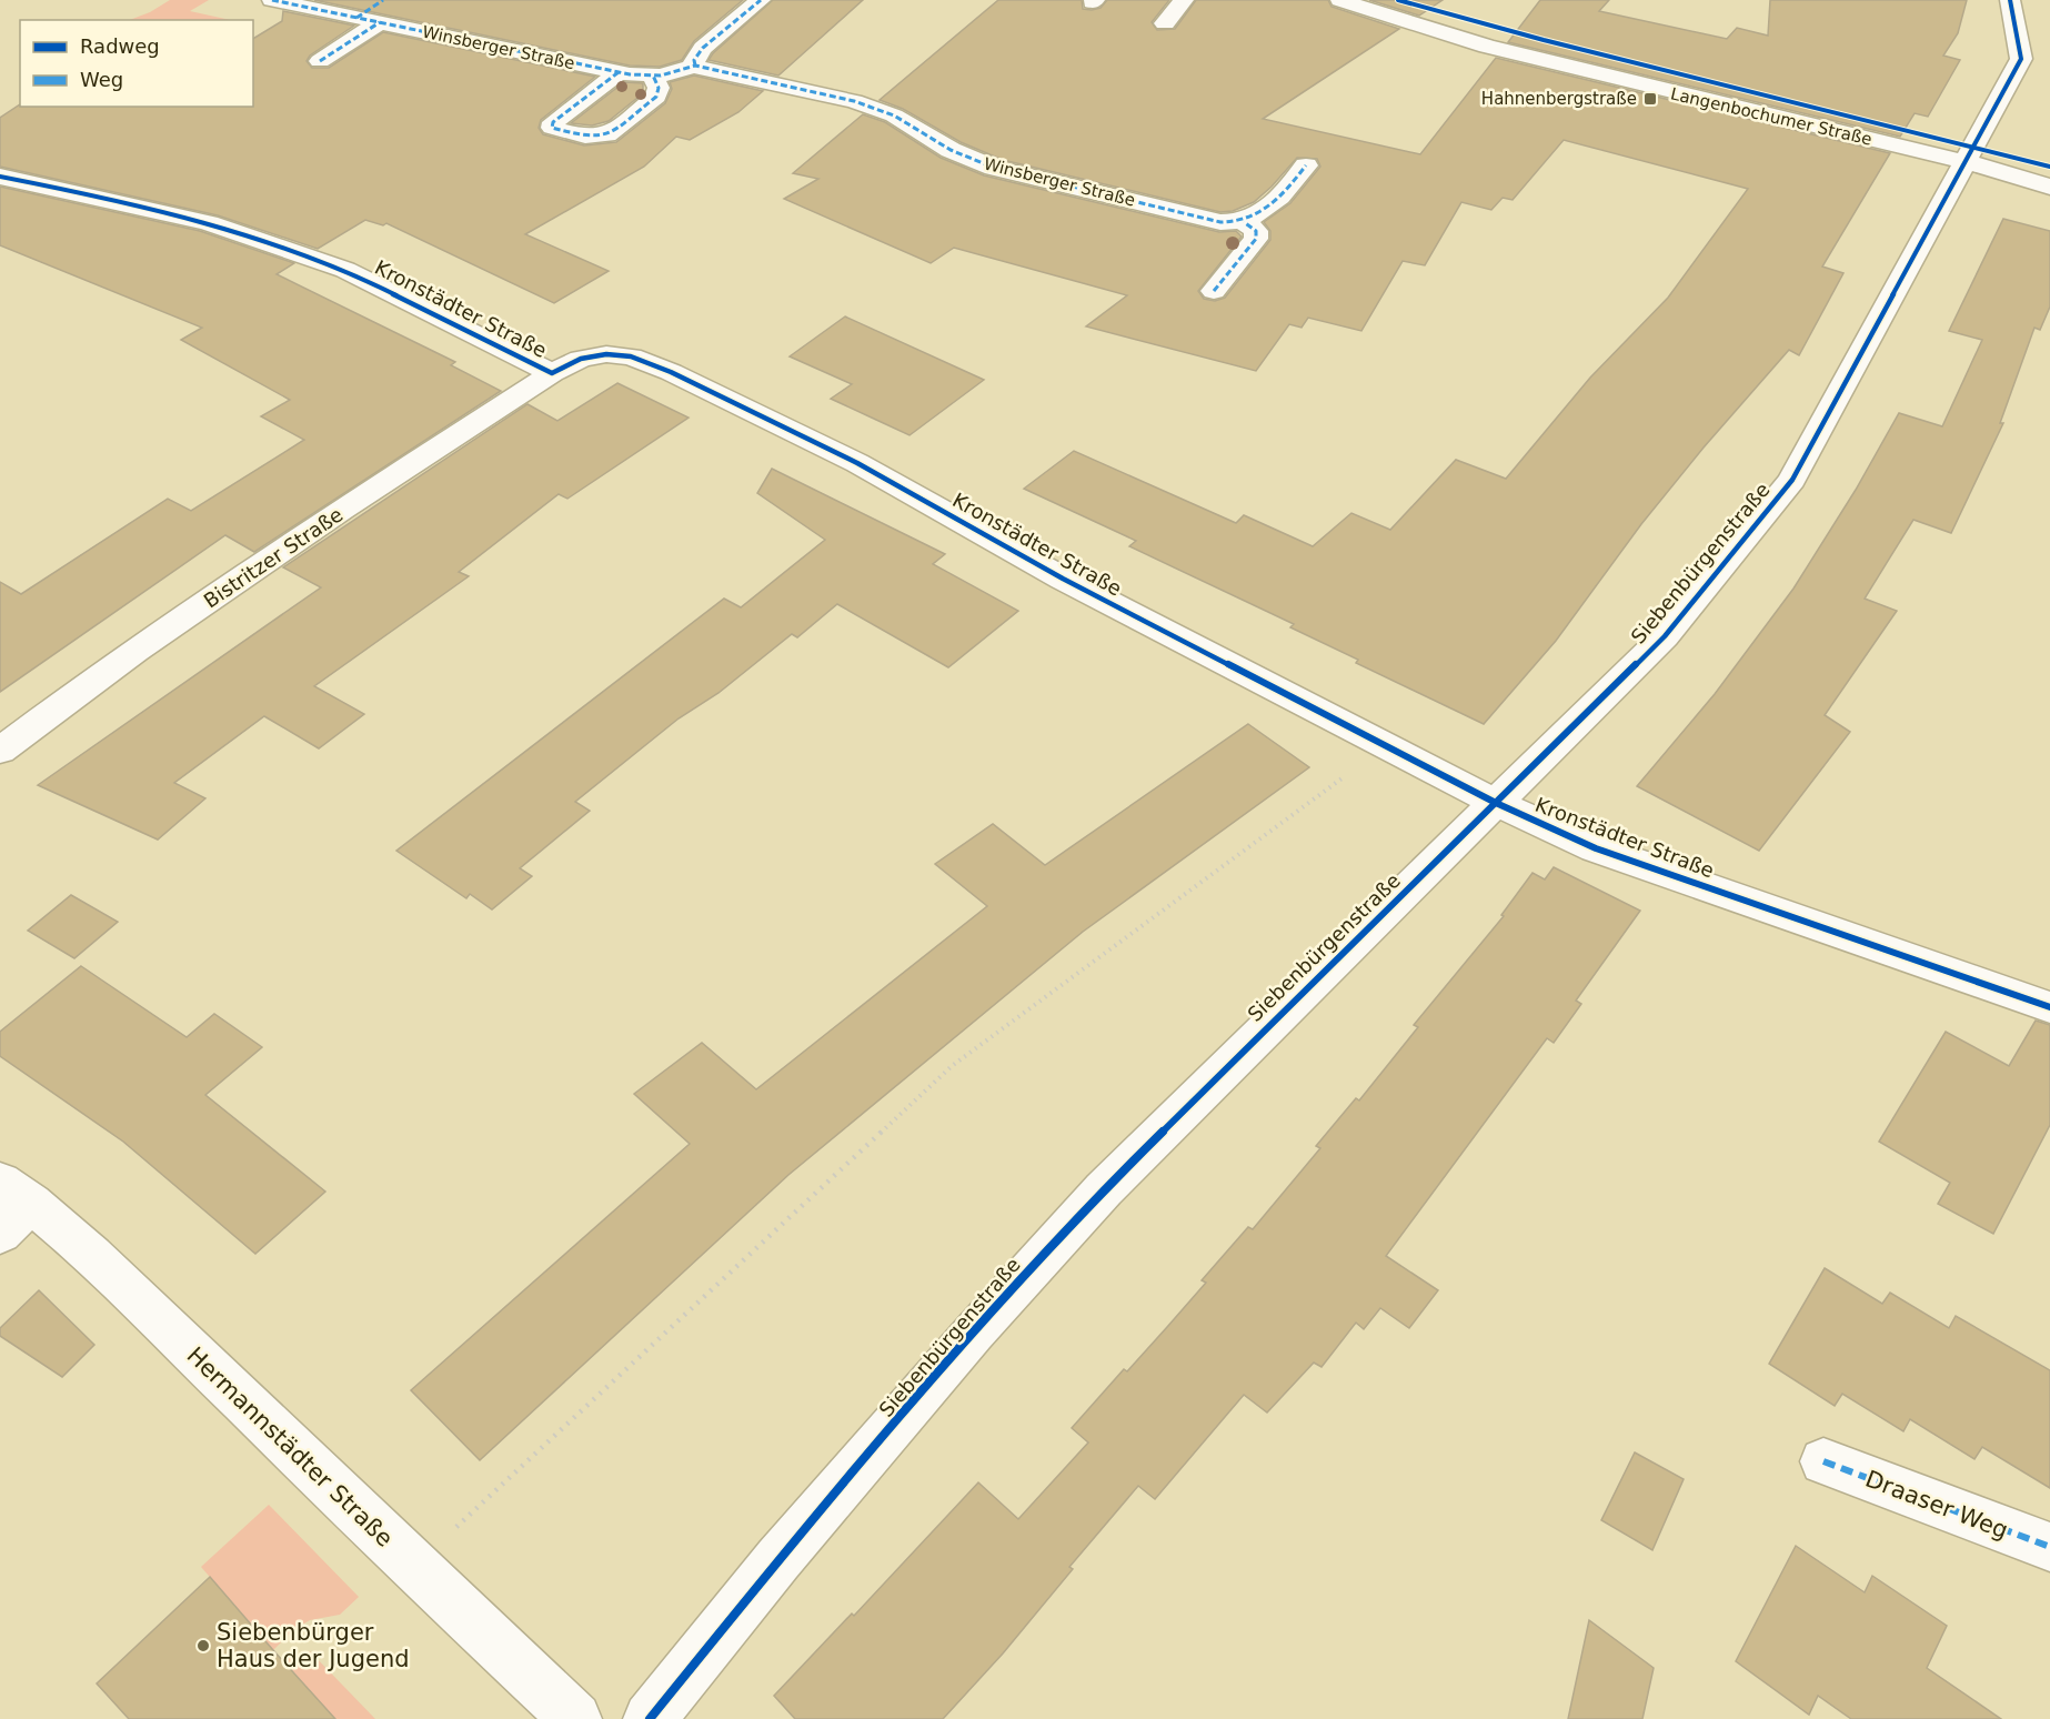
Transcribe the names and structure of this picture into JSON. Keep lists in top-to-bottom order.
{
  "streets": {
    "street": [
      "Winsberger Straße",
      "Langenbochumer Straße",
      "Kronstädter Straße",
      "Bistritzer Straße",
      "Siebenbürgenstraße",
      "Hermannstädter Straße",
      "Draaser Weg"
    ]
  },
  "crossings": [
    ["Langenbochumer Straße", "Siebenbürgenstraße"],
    ["Kronstädter Straße", "Bistritzer Straße"],
    ["Kronstädter Straße", "Siebenbürgenstraße"]
  ],
  "places": {
    "transit": ["Hahnenbergstraße"],
    "other": ["Siebenbürger Haus der Jugend"]
  },
  "legend": ["Radweg", "Weg"]
}
